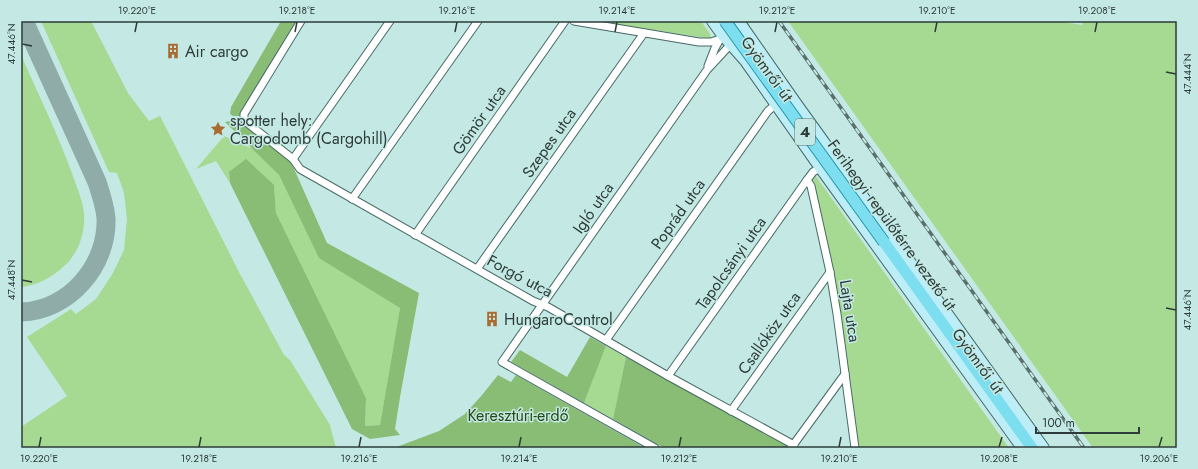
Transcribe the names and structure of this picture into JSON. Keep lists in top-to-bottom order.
{
  "streets": {
    "main road": ["4", "Ferihegyi repülőtérre vezető út"],
    "street": [
      "Gyömrői út",
      "Gömör utca",
      "Szepes utca",
      "Igló utca",
      "Poprád utca",
      "Tapolcsányi utca",
      "Forgó utca",
      "Lajta utca",
      "Csallóköz utca"
    ]
  },
  "crossings": [
    ["Gyömrői út", "Igló utca"],
    ["Gyömrői út", "Poprád utca"],
    ["Gyömrői út", "Tapolcsányi utca"],
    ["Gömör utca", "Forgó utca"],
    ["Szepes utca", "Forgó utca"],
    ["Igló utca", "Forgó utca"],
    ["Poprád utca", "Forgó utca"],
    ["Tapolcsányi utca", "Forgó utca"],
    ["Tapolcsányi utca", "Lajta utca"],
    ["Forgó utca", "Csallóköz utca"],
    ["Lajta utca", "Csallóköz utca"]
  ],
  "parks": ["Keresztúri-erdő"],
  "places": {
    "building": ["Air cargo", "HungaroControl"],
    "place": ["spotter hely: Cargodomb (Cargohill)"]
  },
  "scale_bar": "100 m",
  "coordinates": [
    "19.220°E",
    "19.218°E",
    "19.216°E",
    "19.214°E",
    "19.212°E",
    "19.210°E",
    "19.208°E",
    "47.446°N",
    "47.444°N",
    "47.448°N",
    "19.206°E"
  ]
}
